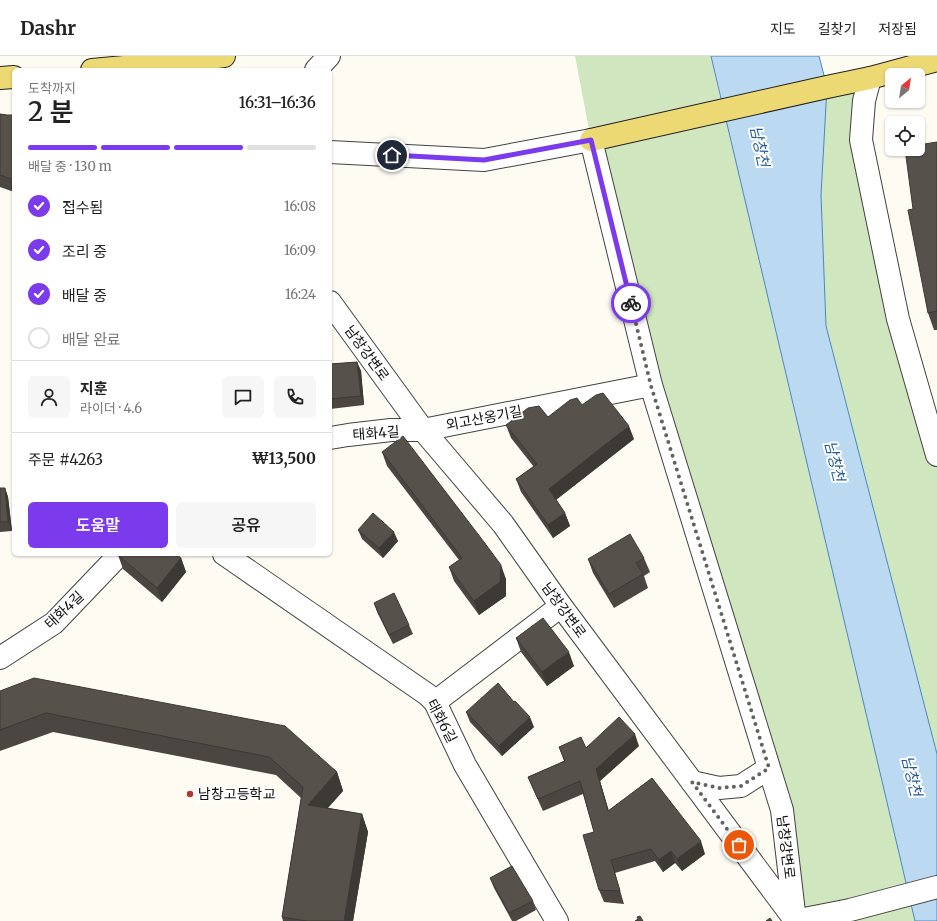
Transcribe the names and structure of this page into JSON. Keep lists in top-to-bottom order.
{
  "streets": {
    "street": [
      "남창강변로",
      "외고산옹기길",
      "태화4길",
      "태화6길"
    ]
  },
  "crossings": [
    ["남창강변로", "외고산옹기길"],
    ["남창강변로", "태화4길"],
    ["외고산옹기길", "태화4길"]
  ],
  "water": ["남창천"],
  "places": ["남창고등학교"],
  "north": "top right",
  "page": {
    "header": "Dashr",
    "nav": ["지도", "길찾기", "저장됨"],
    "heading": ["2 분", "도착까지", "16:31–16:36"],
    "panel": [
      "지훈",
      "라이더 · 4.6",
      "주문 #4263",
      "₩13,500"
    ],
    "bar": "배달 중 · 130 m",
    "list": [
      ["접수됨", "16:08"],
      ["조리 중", "16:09"],
      ["배달 중", "16:24"],
      "배달 완료"
    ],
    "buttons": ["도움말", "공유"]
  }
}
